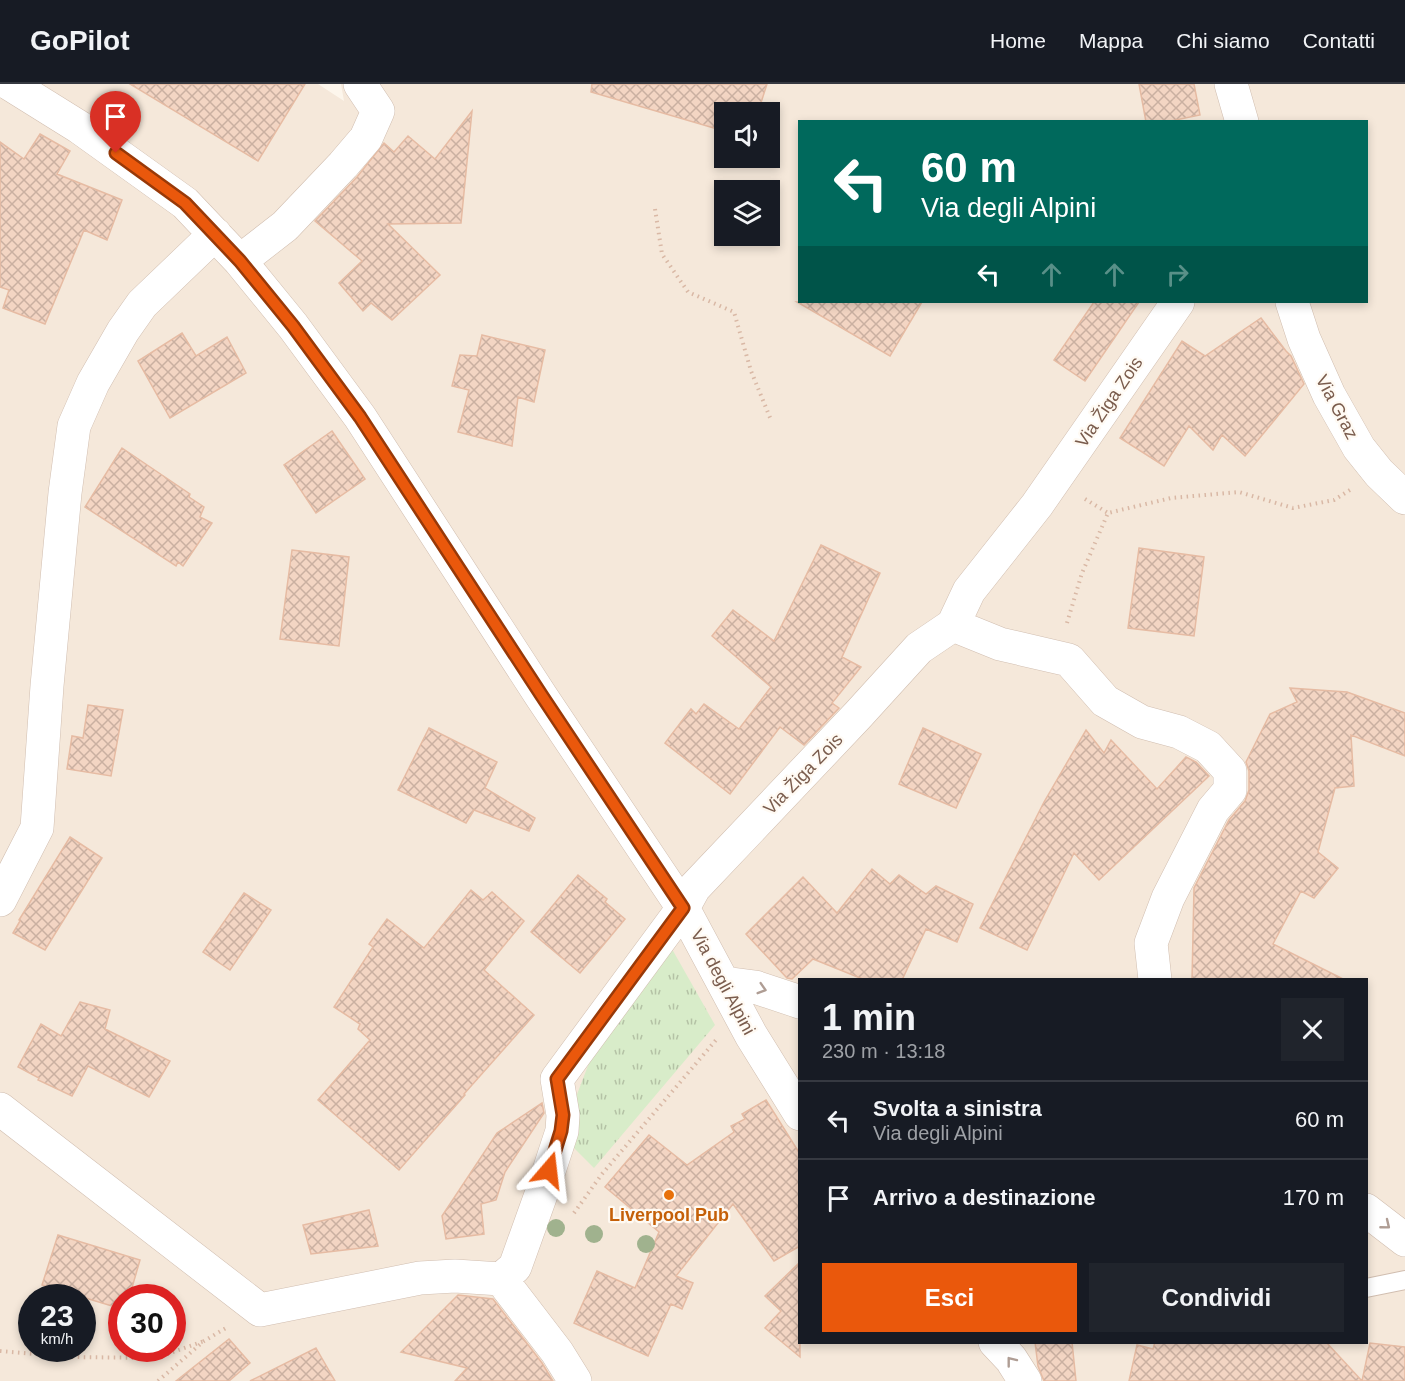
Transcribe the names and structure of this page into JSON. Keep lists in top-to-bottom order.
{
  "streets": {
    "street": ["Via Žiga Zois", "Via Graz", "Via degli Alpini"]
  },
  "crossings": [
    ["Via Žiga Zois", "Via degli Alpini"]
  ],
  "places": ["Liverpool Pub"],
  "page": {
    "header": "GoPilot",
    "nav": [
      "Home",
      "Mappa",
      "Chi siamo",
      "Contatti"
    ],
    "turn": ["60 m", "Via degli Alpini"],
    "heading": ["1 min", "230 m · 13:18"],
    "list": [
      {
        "name": "Svolta a sinistra",
        "note": "Via degli Alpini",
        "value": "60 m"
      },
      {
        "name": "Arrivo a destinazione",
        "value": "170 m"
      }
    ],
    "buttons": ["Esci", "Condividi"],
    "speed": "23 km/h",
    "limit": "30"
  }
}
